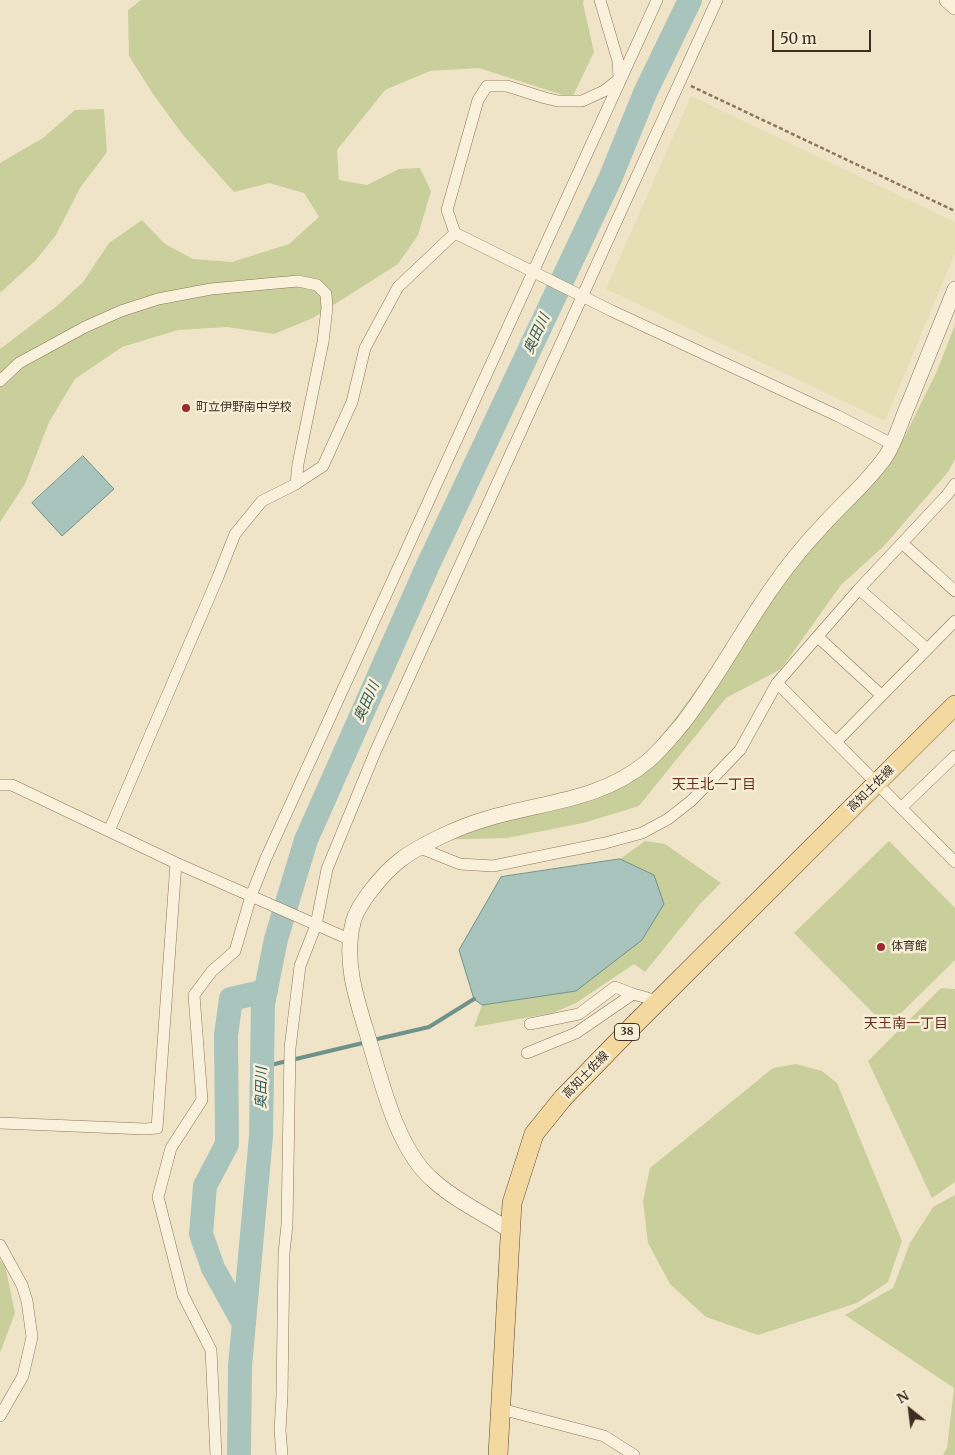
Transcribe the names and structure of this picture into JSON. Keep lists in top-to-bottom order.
{
  "streets": {
    "main road": ["高知土佐線", "38"]
  },
  "districts": ["天王北一丁目", "天王南一丁目"],
  "water": ["奥田川"],
  "places": ["町立伊野南中学校", "体育館"],
  "scale_bar": "50 m",
  "north": "top left"
}
